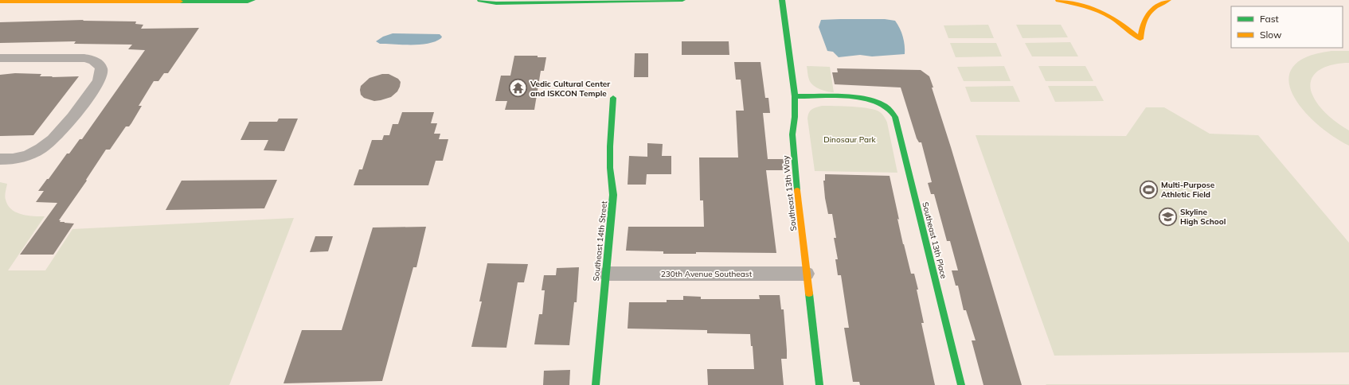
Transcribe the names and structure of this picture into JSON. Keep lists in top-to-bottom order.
{
  "streets": {
    "street": [
      "Southeast 13th Way",
      "Southeast 13th Place",
      "Southeast 14th Street",
      "230th Avenue Southeast"
    ]
  },
  "crossings": [
    ["Southeast 13th Way", "Southeast 13th Place"],
    ["Southeast 13th Way", "230th Avenue Southeast"],
    ["Southeast 14th Street", "230th Avenue Southeast"]
  ],
  "parks": ["Dinosaur Park"],
  "places": {
    "temple": ["Vedic Cultural Center and ISKCON Temple"],
    "sports": ["Multi-Purpose Athletic Field"],
    "school or university": ["Skyline High School"]
  },
  "legend": ["Fast", "Slow"]
}
